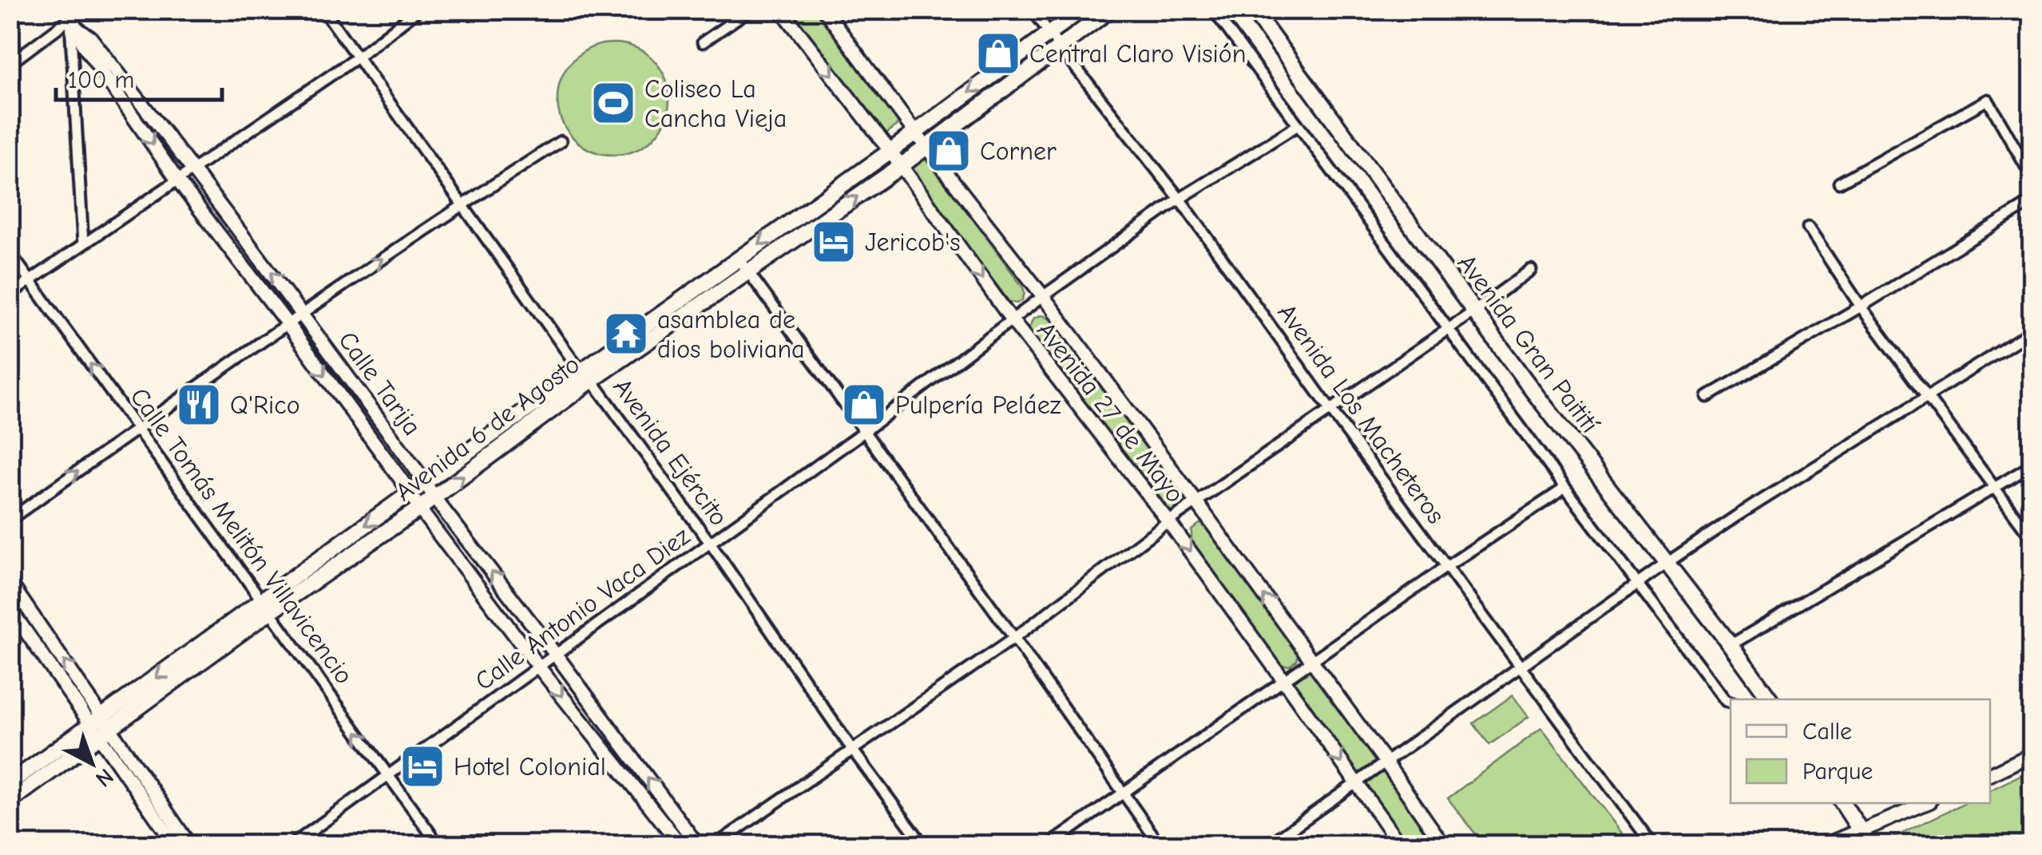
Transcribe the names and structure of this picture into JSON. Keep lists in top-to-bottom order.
{
  "streets": {
    "main road": [
      "Avenida Gran Paitití",
      "Calle Tarija",
      "Avenida 27 de Mayo",
      "Avenida 6 de Agosto"
    ],
    "street": [
      "Avenida Los Macheteros",
      "Avenida Ejército",
      "Calle Tomás Melitón Villavicencio",
      "Calle Antonio Vaca Diez"
    ]
  },
  "crossings": [
    ["Calle Tarija", "Avenida 6 de Agosto"],
    ["Calle Tarija", "Calle Antonio Vaca Diez"],
    ["Avenida 27 de Mayo", "Avenida 6 de Agosto"],
    ["Avenida 27 de Mayo", "Calle Antonio Vaca Diez"],
    ["Avenida Los Macheteros", "Avenida 6 de Agosto"],
    ["Avenida Los Macheteros", "Calle Antonio Vaca Diez"],
    ["Avenida 6 de Agosto", "Avenida Ejército"],
    ["Avenida 6 de Agosto", "Calle Tomás Melitón Villavicencio"],
    ["Avenida Ejército", "Calle Antonio Vaca Diez"],
    ["Calle Tomás Melitón Villavicencio", "Calle Antonio Vaca Diez"]
  ],
  "one_way": ["Calle Tomás Melitón Villavicencio"],
  "places": {
    "shop": ["Central Claro Visión", "Corner", "Pulpería Peláez"],
    "sports": ["Coliseo La Cancha Vieja"],
    "hotel": ["Jericob's", "Hotel Colonial"],
    "temple": ["asamblea de dios boliviana"],
    "restaurant": ["Q'Rico"]
  },
  "legend": ["Calle", "Parque"],
  "scale_bar": "100 m",
  "north": "bottom right"
}
